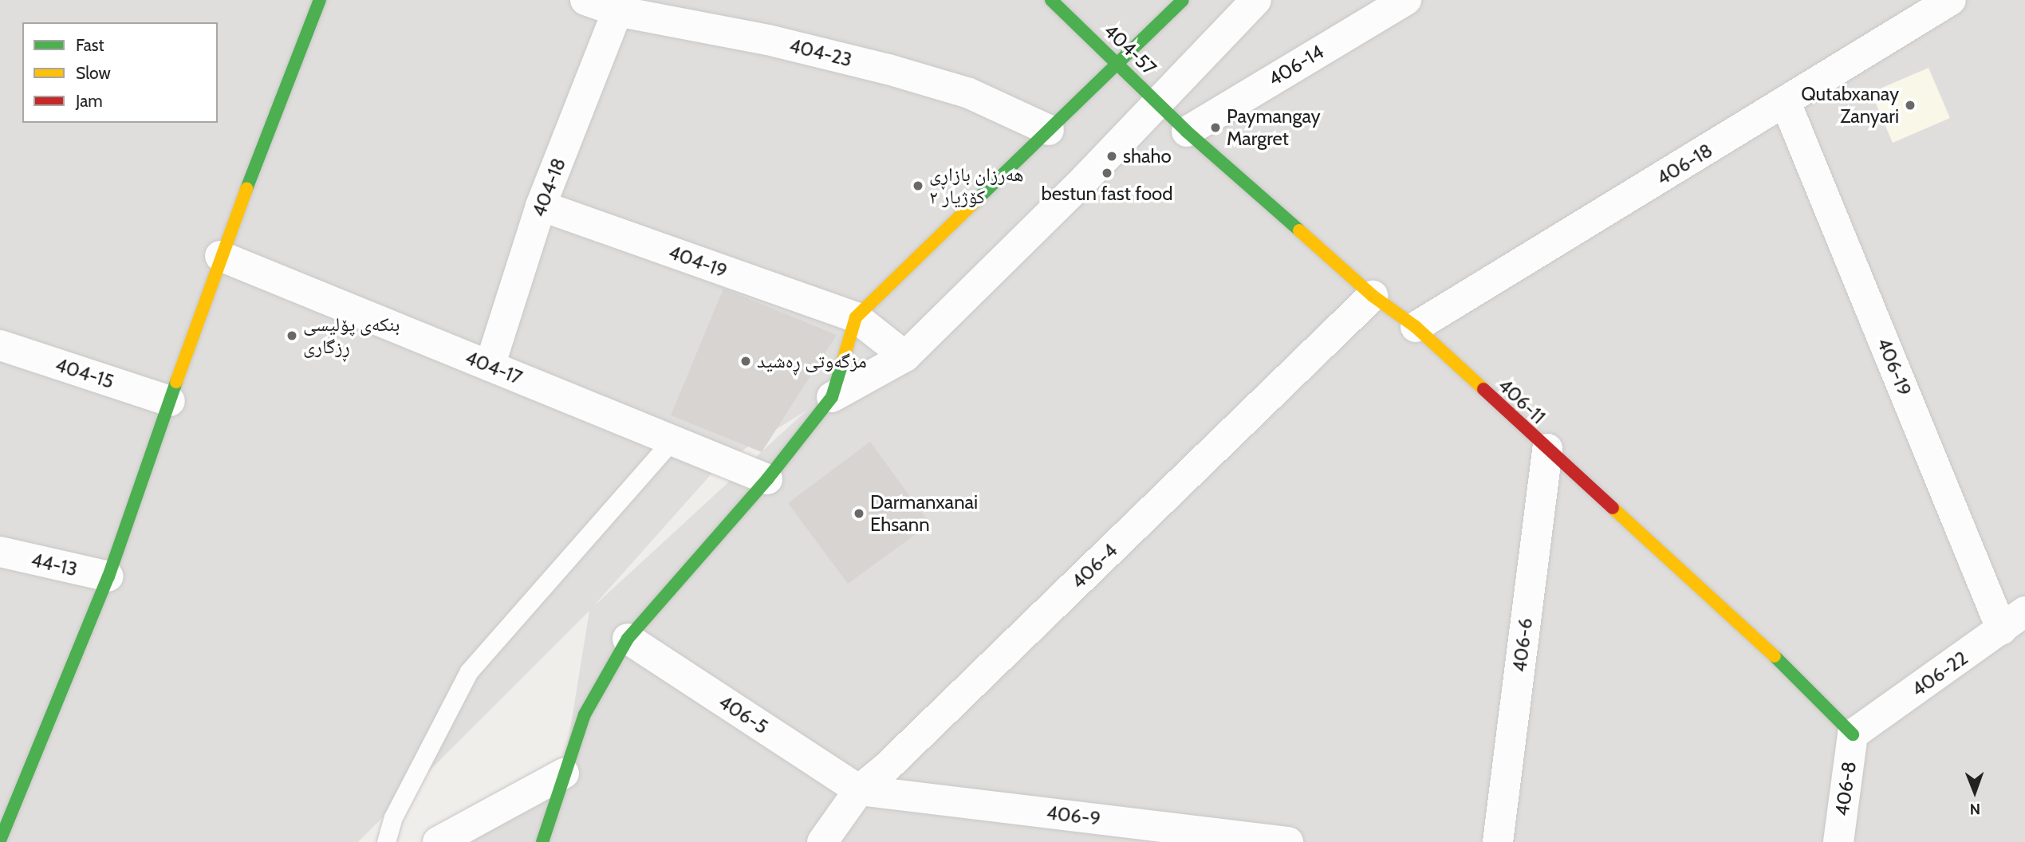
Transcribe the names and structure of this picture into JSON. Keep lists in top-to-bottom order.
{
  "streets": {
    "street": [
      "404-57",
      "404-23",
      "406-14",
      "406-18",
      "404-18",
      "404-19",
      "406-19",
      "404-17",
      "404-15",
      "406-11",
      "44-13",
      "406-4",
      "406-6",
      "406-22",
      "406-5",
      "406-8",
      "406-9"
    ]
  },
  "crossings": [
    ["404-57", "406-11"],
    ["404-23", "404-18"],
    ["406-14", "406-11"],
    ["406-18", "406-19"],
    ["406-18", "406-11"],
    ["404-18", "404-19"],
    ["404-18", "404-17"],
    ["406-19", "406-22"],
    ["406-11", "406-4"],
    ["406-11", "406-6"],
    ["406-11", "406-22"],
    ["406-11", "406-8"],
    ["406-4", "406-5"],
    ["406-4", "406-9"],
    ["406-22", "406-8"],
    ["406-5", "406-9"]
  ],
  "places": [
    "Qutabxanay Zanyari",
    "Paymangay Margret",
    "shaho",
    "bestun fast food",
    "هەرزان بازاڕی کۆژیار ٢",
    "بنکەی پۆلیسی ڕزگاری",
    "مزگەوتی ڕەشید",
    "Darmanxanai Ehsann"
  ],
  "legend": ["Fast", "Slow", "Jam"],
  "north": "bottom"
}
